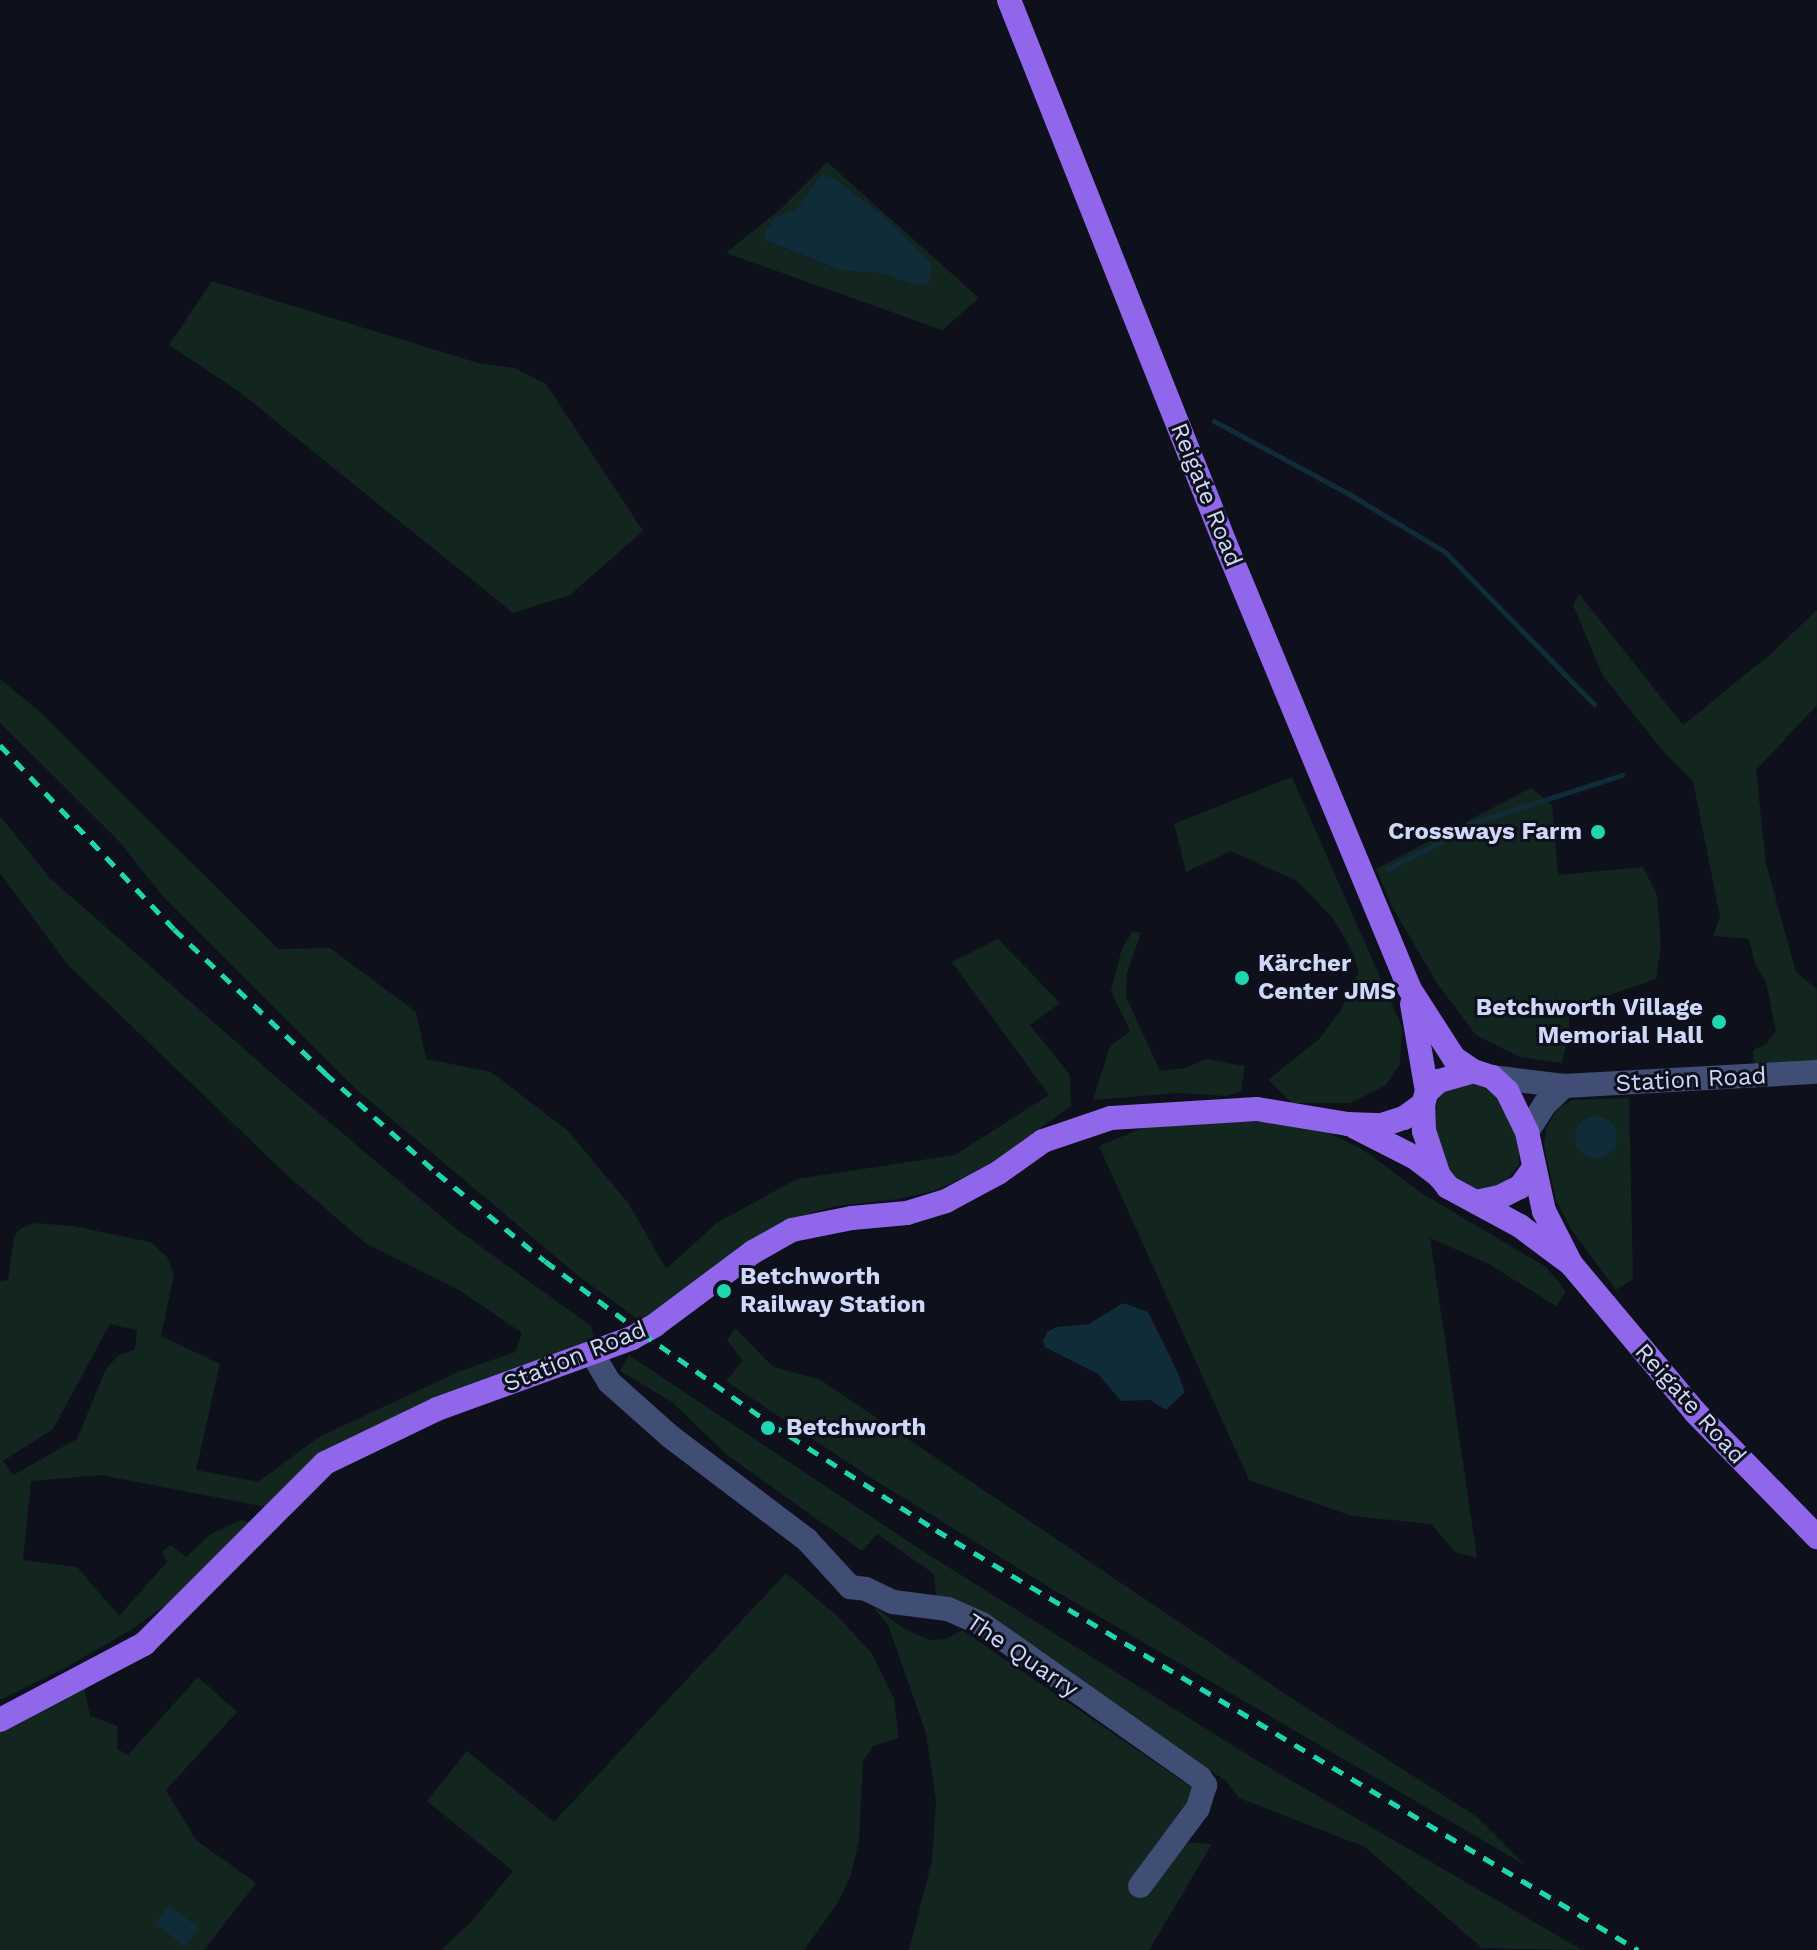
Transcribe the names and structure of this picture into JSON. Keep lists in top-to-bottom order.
{
  "streets": {
    "main road": ["Reigate Road", "Station Road"],
    "street": ["The Quarry"]
  },
  "crossings": [
    ["Reigate Road", "Station Road"],
    ["Station Road", "The Quarry"]
  ],
  "places": [
    "Crossways Farm",
    "Kärcher Center JMS",
    "Betchworth Village Memorial Hall",
    "Betchworth Railway Station",
    "Betchworth"
  ]
}
